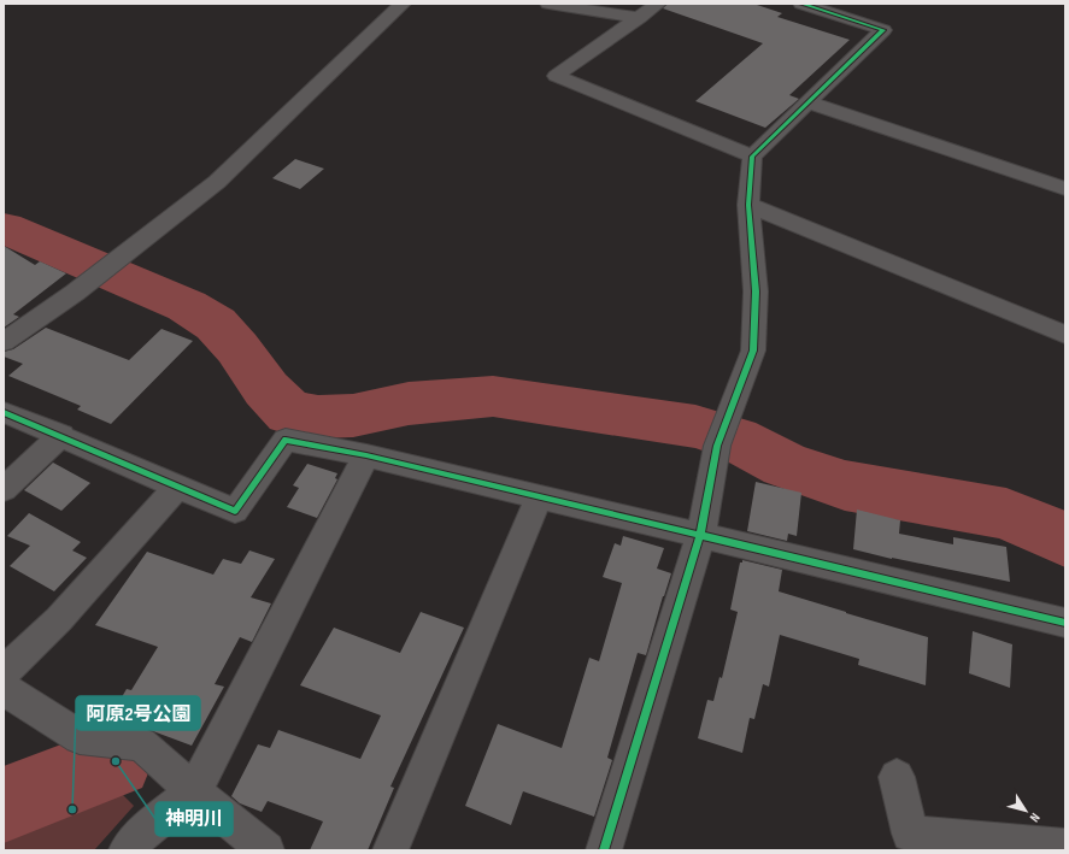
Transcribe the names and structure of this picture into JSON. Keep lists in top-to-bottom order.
{
  "places": ["神明川", "阿原2号公園"],
  "north": "bottom right"
}
